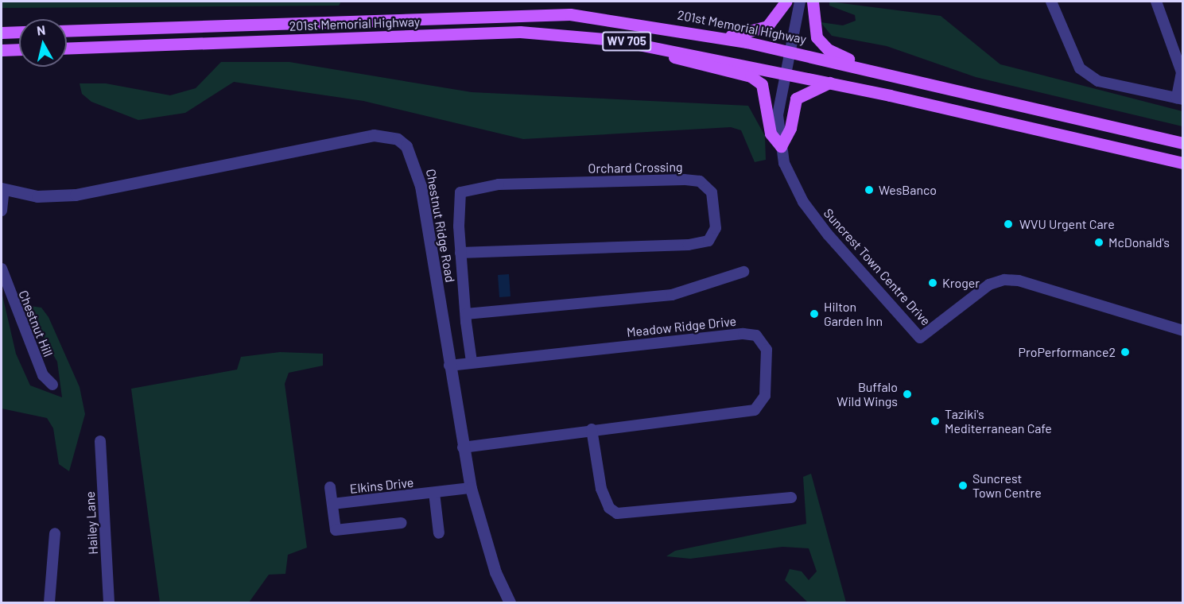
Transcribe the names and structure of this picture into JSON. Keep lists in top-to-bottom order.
{
  "streets": {
    "main road": ["201st Memorial Highway", "WV 705"],
    "street": [
      "Orchard Crossing",
      "Chestnut Ridge Road",
      "Suncrest Town Centre Drive",
      "Chestnut Hill",
      "Meadow Ridge Drive",
      "Elkins Drive",
      "Hailey Lane"
    ]
  },
  "crossings": [
    ["201st Memorial Highway", "Suncrest Town Centre Drive"],
    ["Orchard Crossing", "Meadow Ridge Drive"],
    ["Chestnut Ridge Road", "Meadow Ridge Drive"],
    ["Chestnut Ridge Road", "Elkins Drive"]
  ],
  "places": [
    "WesBanco",
    "WVU Urgent Care",
    "McDonald's",
    "Kroger",
    "Hilton Garden Inn",
    "ProPerformance2",
    "Buffalo Wild Wings",
    "Taziki's Mediterranean Cafe",
    "Suncrest Town Centre"
  ],
  "north": "top"
}
